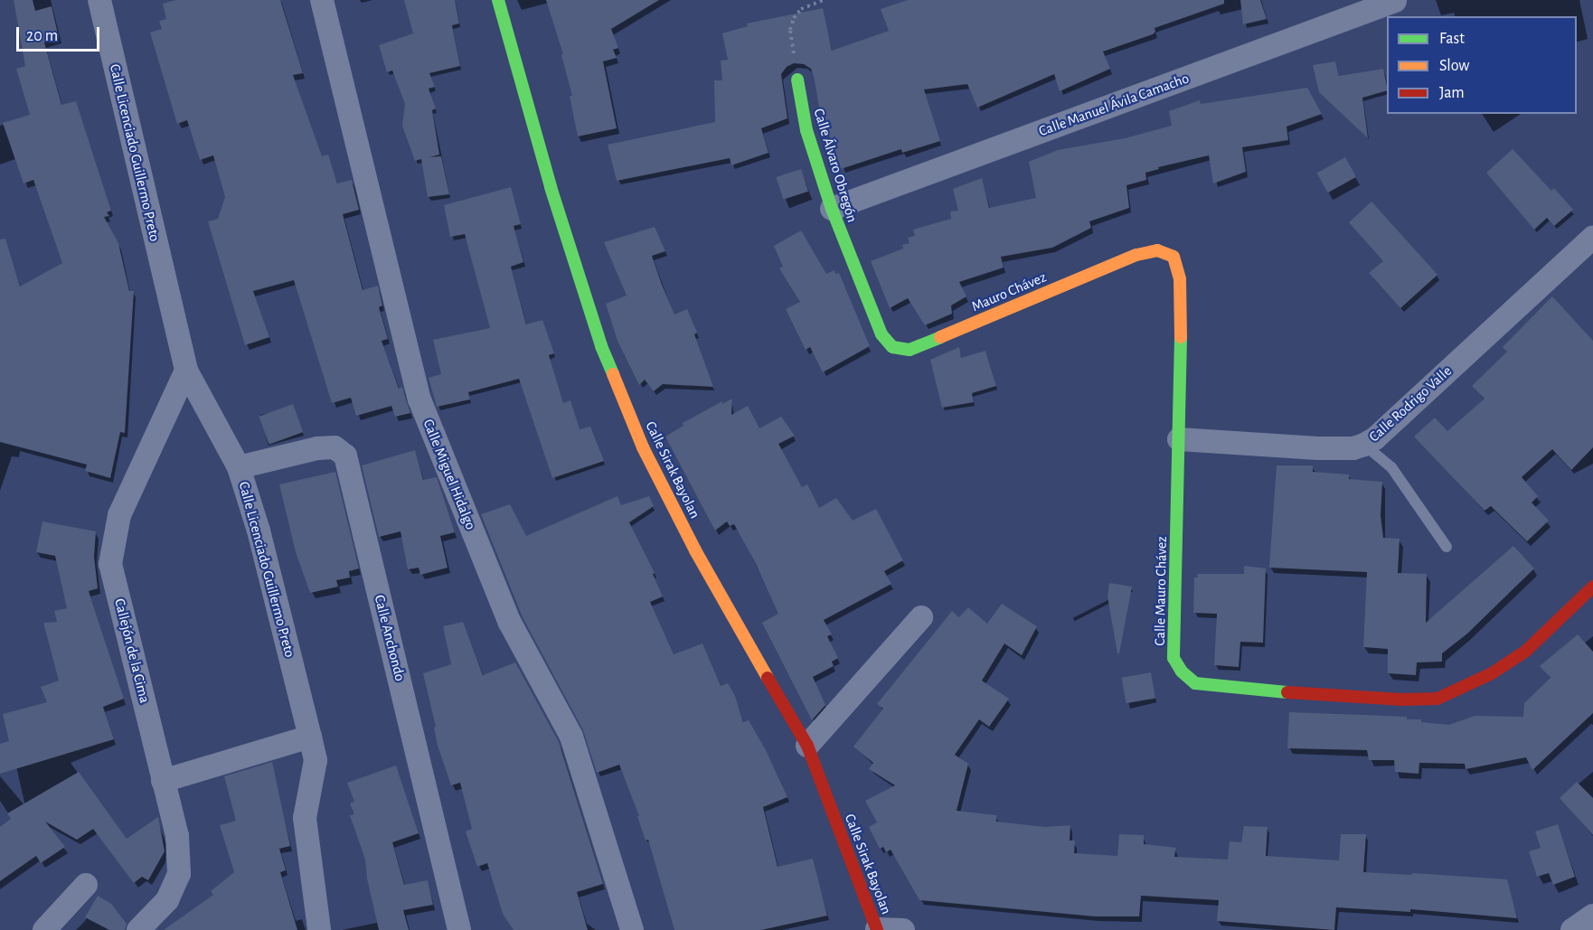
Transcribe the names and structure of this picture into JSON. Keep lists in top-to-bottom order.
{
  "streets": {
    "street": [
      "Calle Manuel Ávila Camacho",
      "Calle Licenciado Guillermo Preto",
      "Calle Álvaro Obregón",
      "Mauro Chávez",
      "Calle Rodrigo Valle",
      "Calle Sirak Bayolan",
      "Calle Miguel Hidalgo",
      "Calle Mauro Chávez",
      "Calle Anchondo",
      "Callejón de la Cima"
    ]
  },
  "crossings": [
    ["Calle Manuel Ávila Camacho", "Calle Álvaro Obregón"],
    ["Calle Licenciado Guillermo Preto", "Calle Anchondo"],
    ["Calle Licenciado Guillermo Preto", "Callejón de la Cima"],
    ["Calle Álvaro Obregón", "Mauro Chávez"],
    ["Mauro Chávez", "Calle Mauro Chávez"],
    ["Calle Rodrigo Valle", "Calle Mauro Chávez"]
  ],
  "legend": ["Fast", "Slow", "Jam"],
  "scale_bar": "20 m"
}
